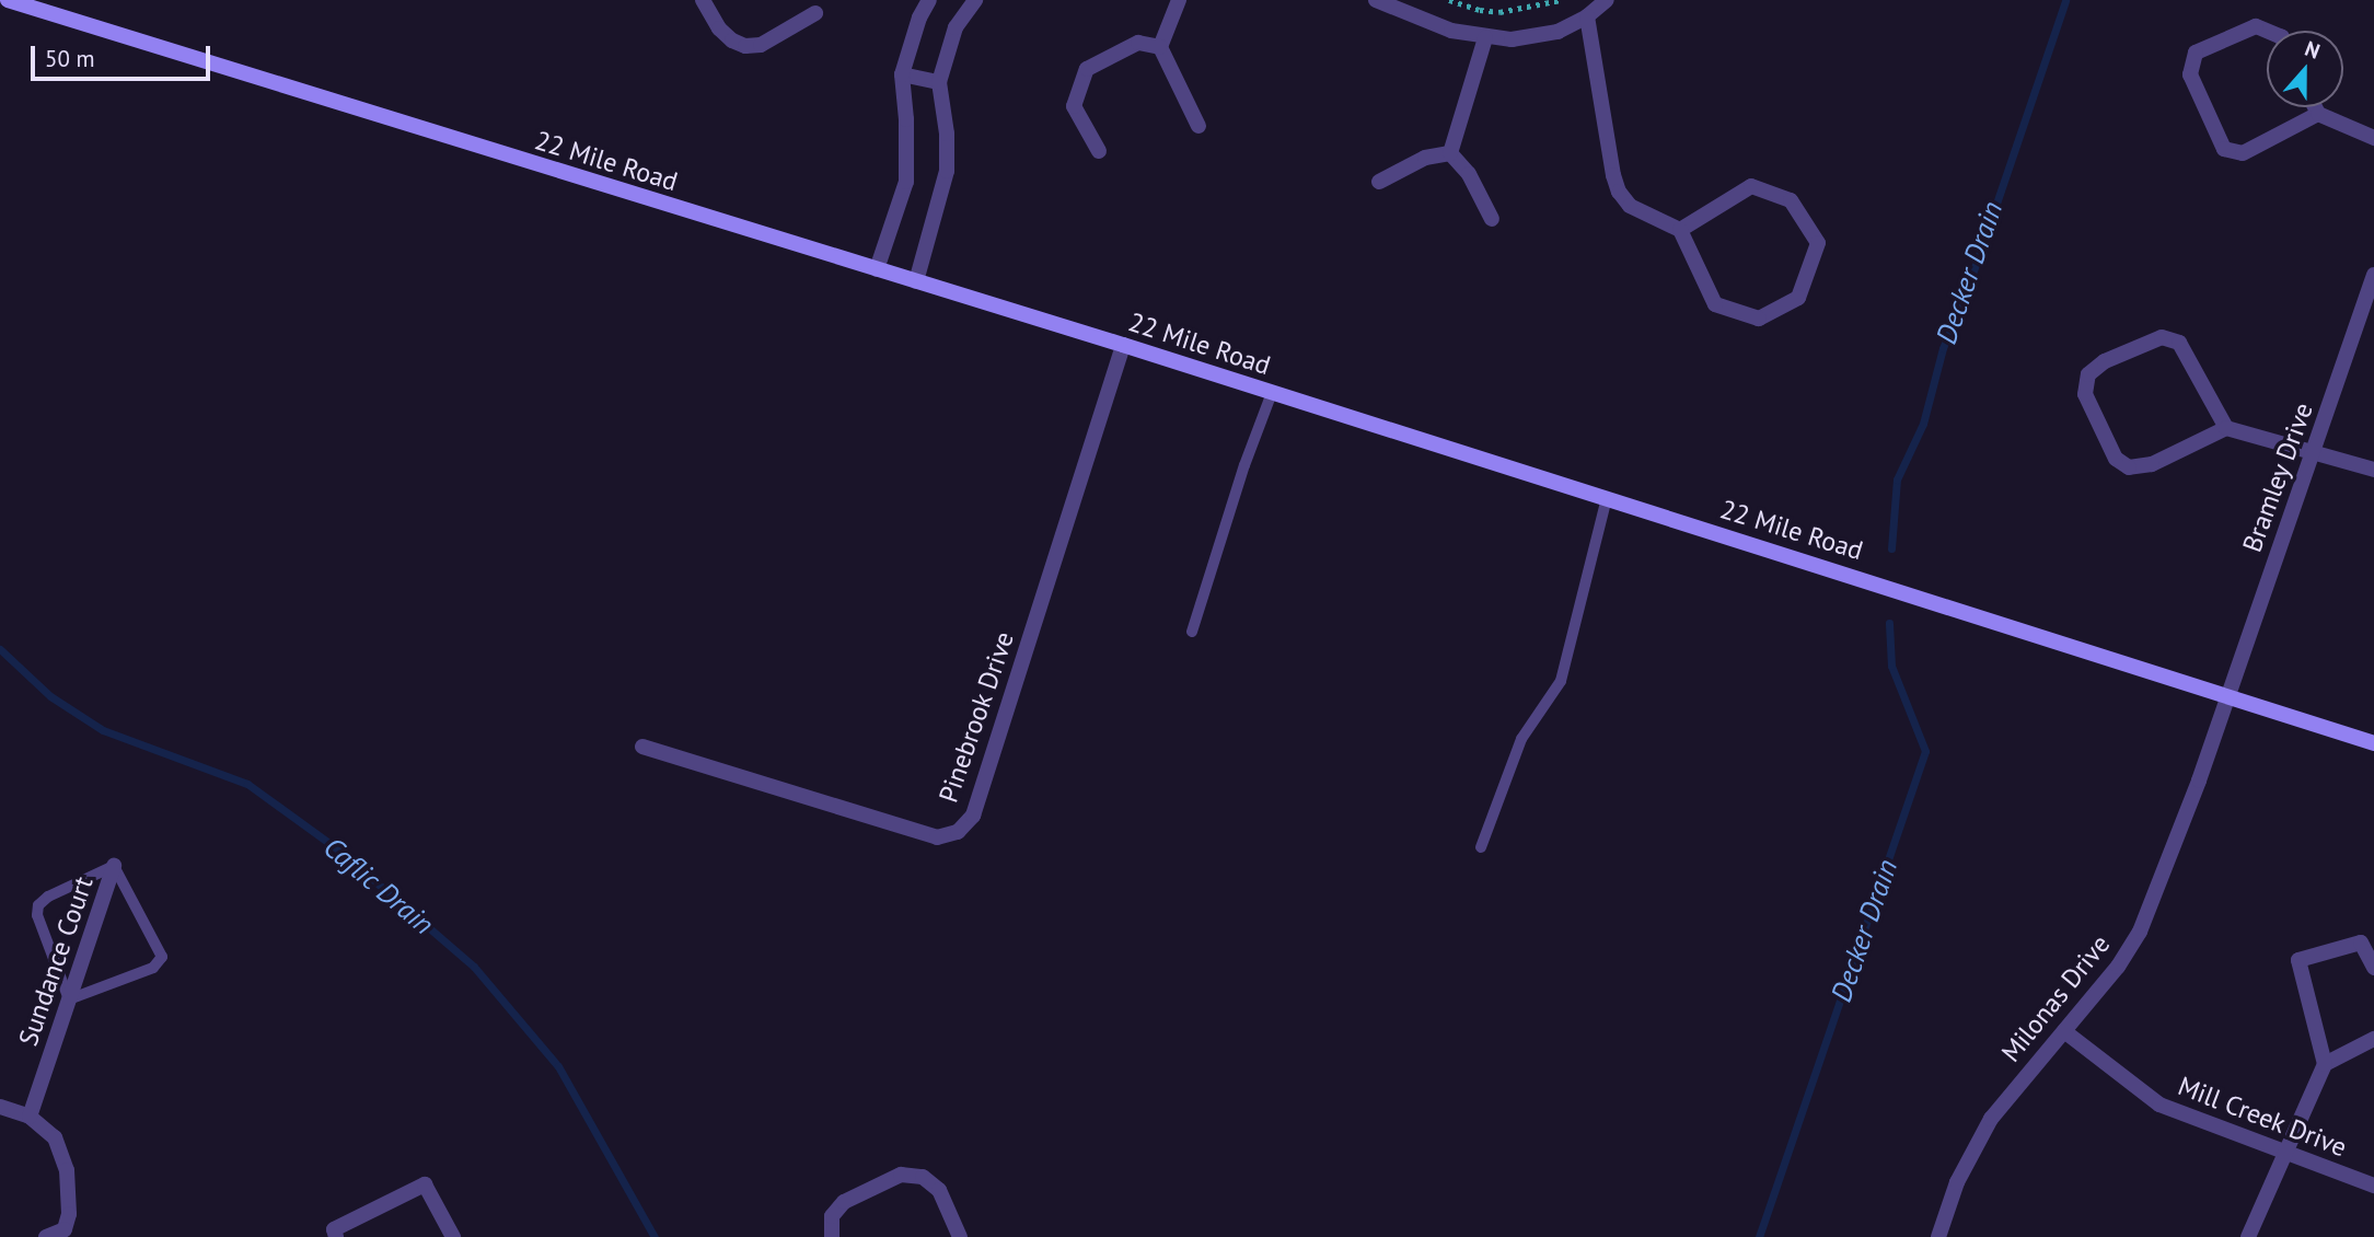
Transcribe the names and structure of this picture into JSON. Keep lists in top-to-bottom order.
{
  "streets": {
    "street": [
      "22 Mile Road",
      "Bramley Drive",
      "Pinebrook Drive",
      "Sundance Court",
      "Milonas Drive",
      "Mill Creek Drive"
    ]
  },
  "crossings": [
    ["22 Mile Road", "Bramley Drive"],
    ["22 Mile Road", "Pinebrook Drive"],
    ["22 Mile Road", "Milonas Drive"],
    ["Bramley Drive", "Milonas Drive"],
    ["Milonas Drive", "Mill Creek Drive"]
  ],
  "water": ["Decker Drain", "Caflic Drain"],
  "scale_bar": "50 m",
  "north": "top"
}
